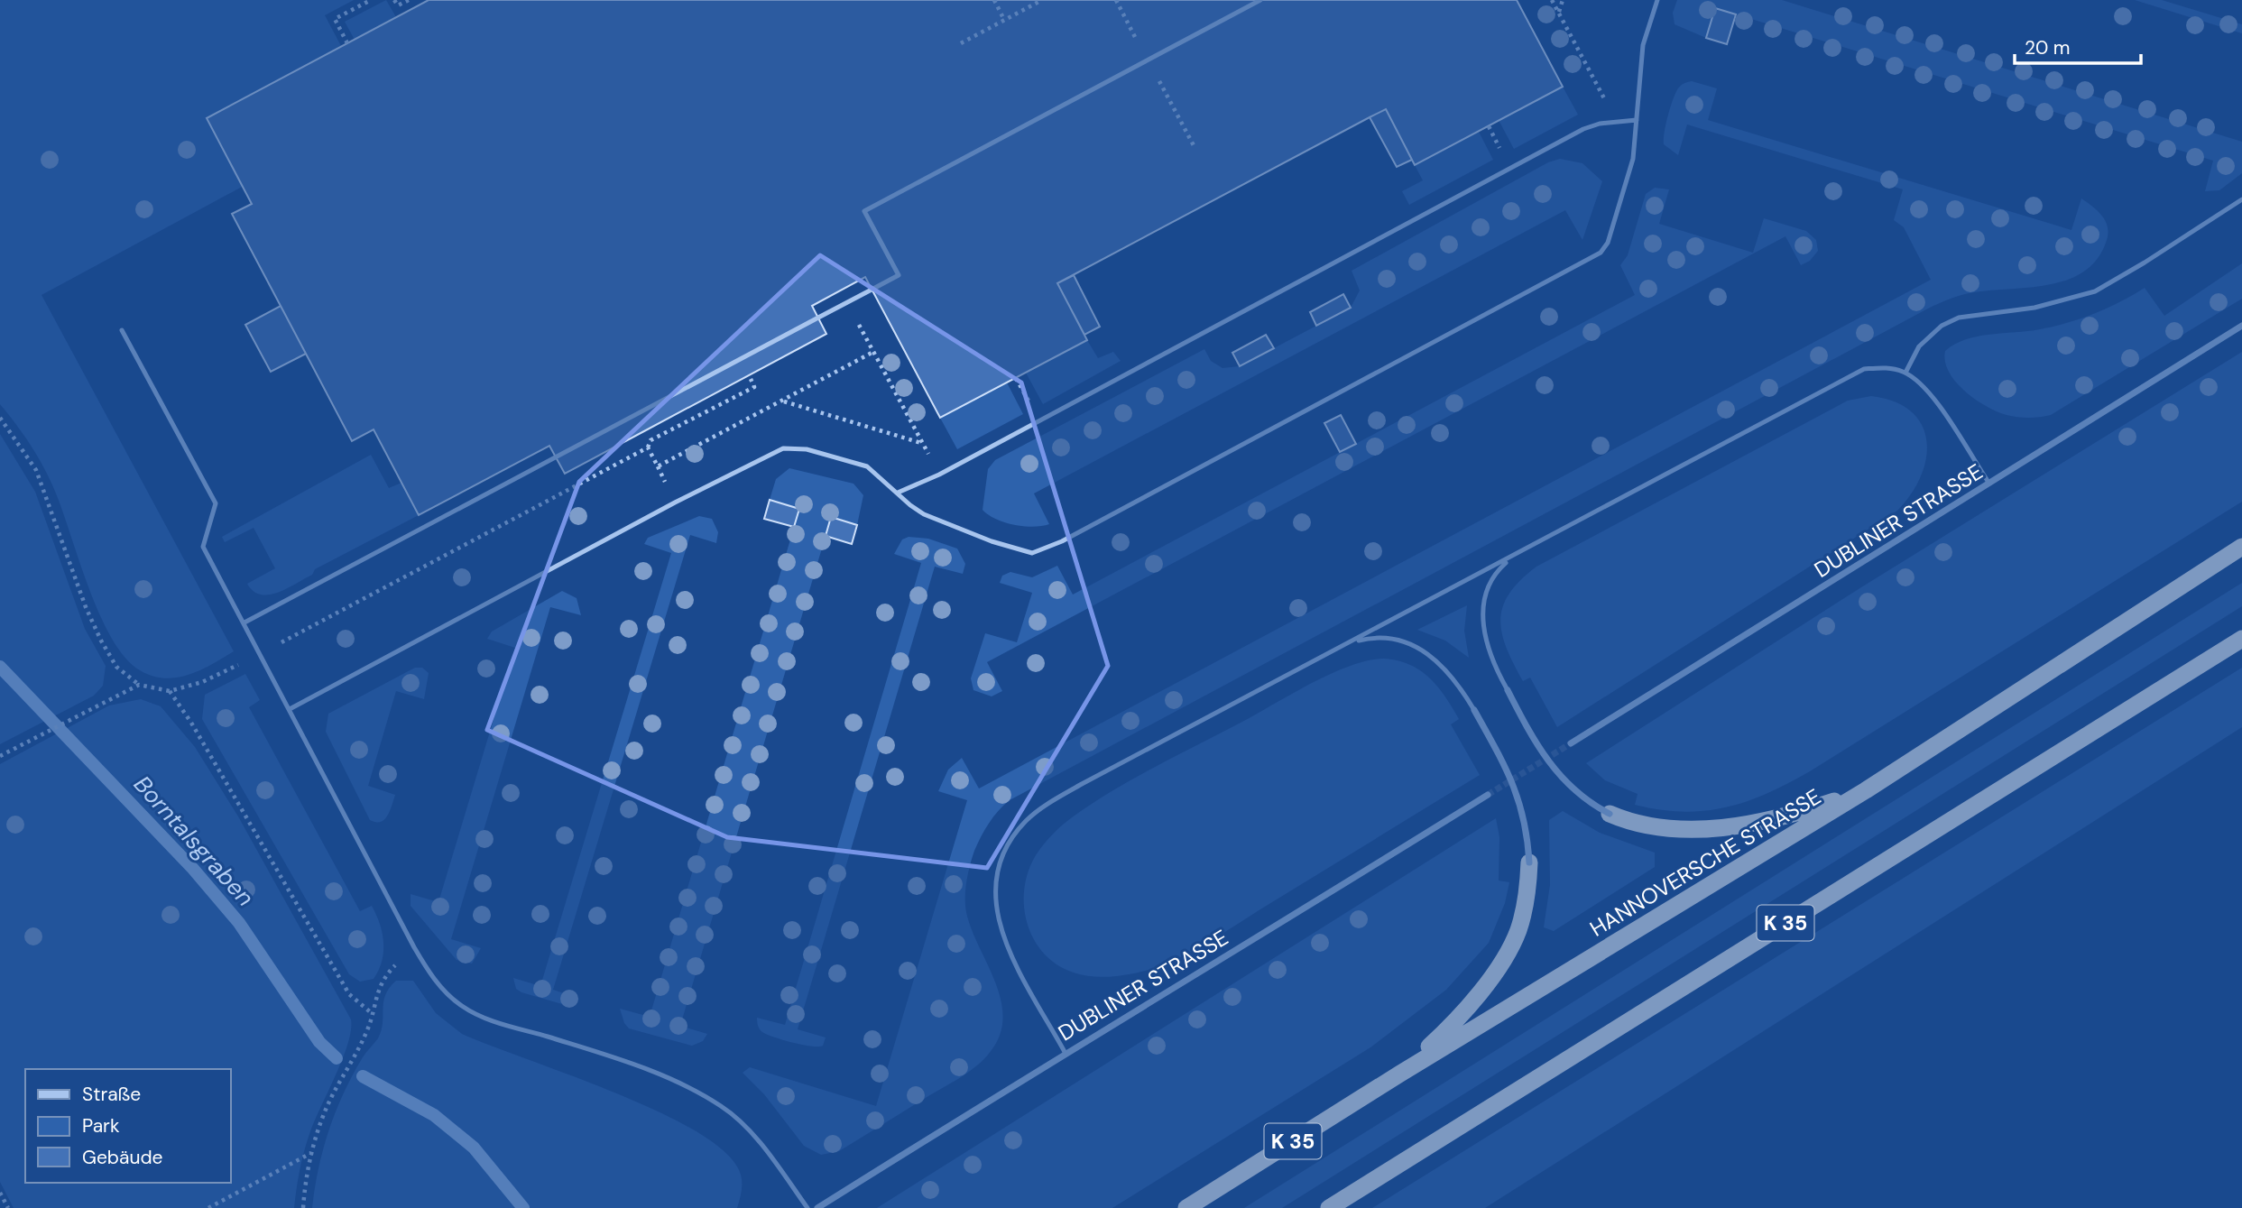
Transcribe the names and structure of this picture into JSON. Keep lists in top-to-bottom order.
{
  "streets": {
    "highway": ["HANNOVERSCHE STRASSE", "K 35"],
    "street": ["DUBLINER STRASSE"]
  },
  "water": ["Borntalsgraben"],
  "legend": ["Straße", "Park", "Gebäude"],
  "scale_bar": "20 m"
}
